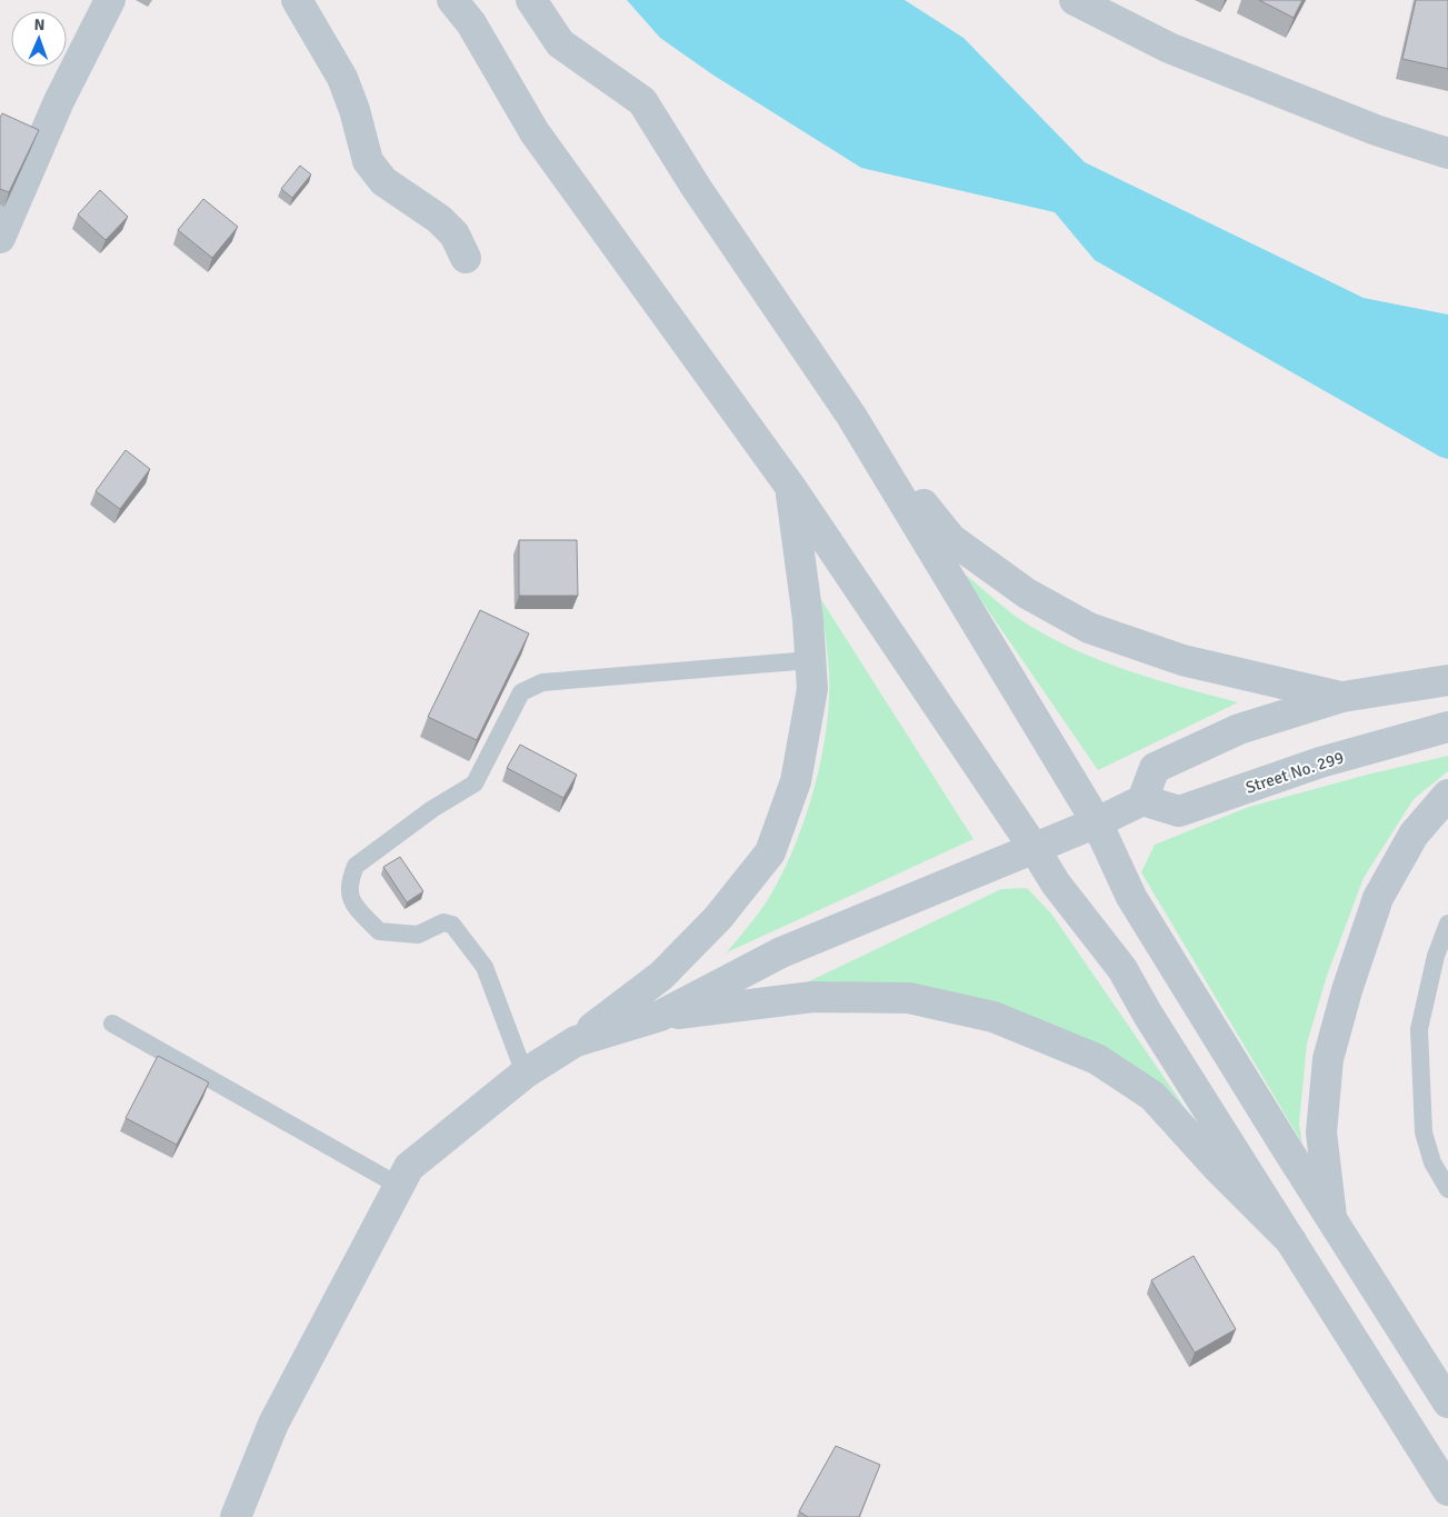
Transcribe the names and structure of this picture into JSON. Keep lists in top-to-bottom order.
{
  "streets": {
    "street": ["Street No. 299"]
  },
  "north": "top"
}
